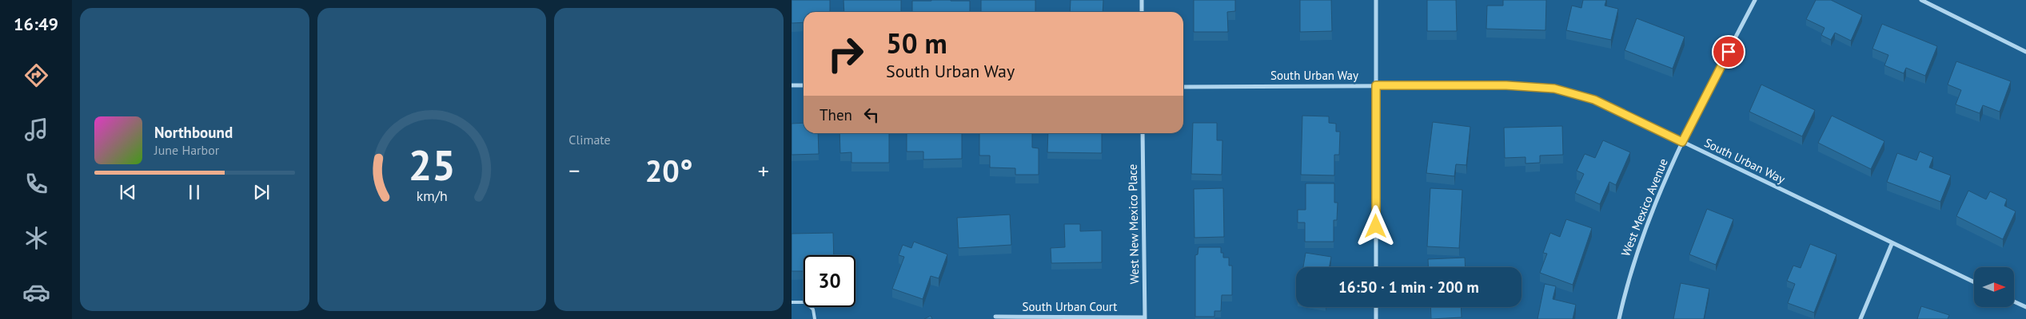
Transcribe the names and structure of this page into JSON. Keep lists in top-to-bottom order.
{
  "streets": {
    "street": [
      "South Urban Way",
      "West Mexico Avenue",
      "West New Mexico Place",
      "South Urban Court"
    ]
  },
  "crossings": [
    ["South Urban Way", "West Mexico Avenue"],
    ["West New Mexico Place", "South Urban Court"]
  ],
  "north": "right",
  "page": {
    "tabs": "16:49",
    "tile": "Climate",
    "turn": ["50 m", "South Urban Way"],
    "then": "Then",
    "song": ["Northbound", "June Harbor"],
    "heat": ["−", "20°", "+"],
    "limit": "30",
    "trip": "16:50 · 1 min · 200 m",
    "gauge": ["25", "km/h"]
  }
}
